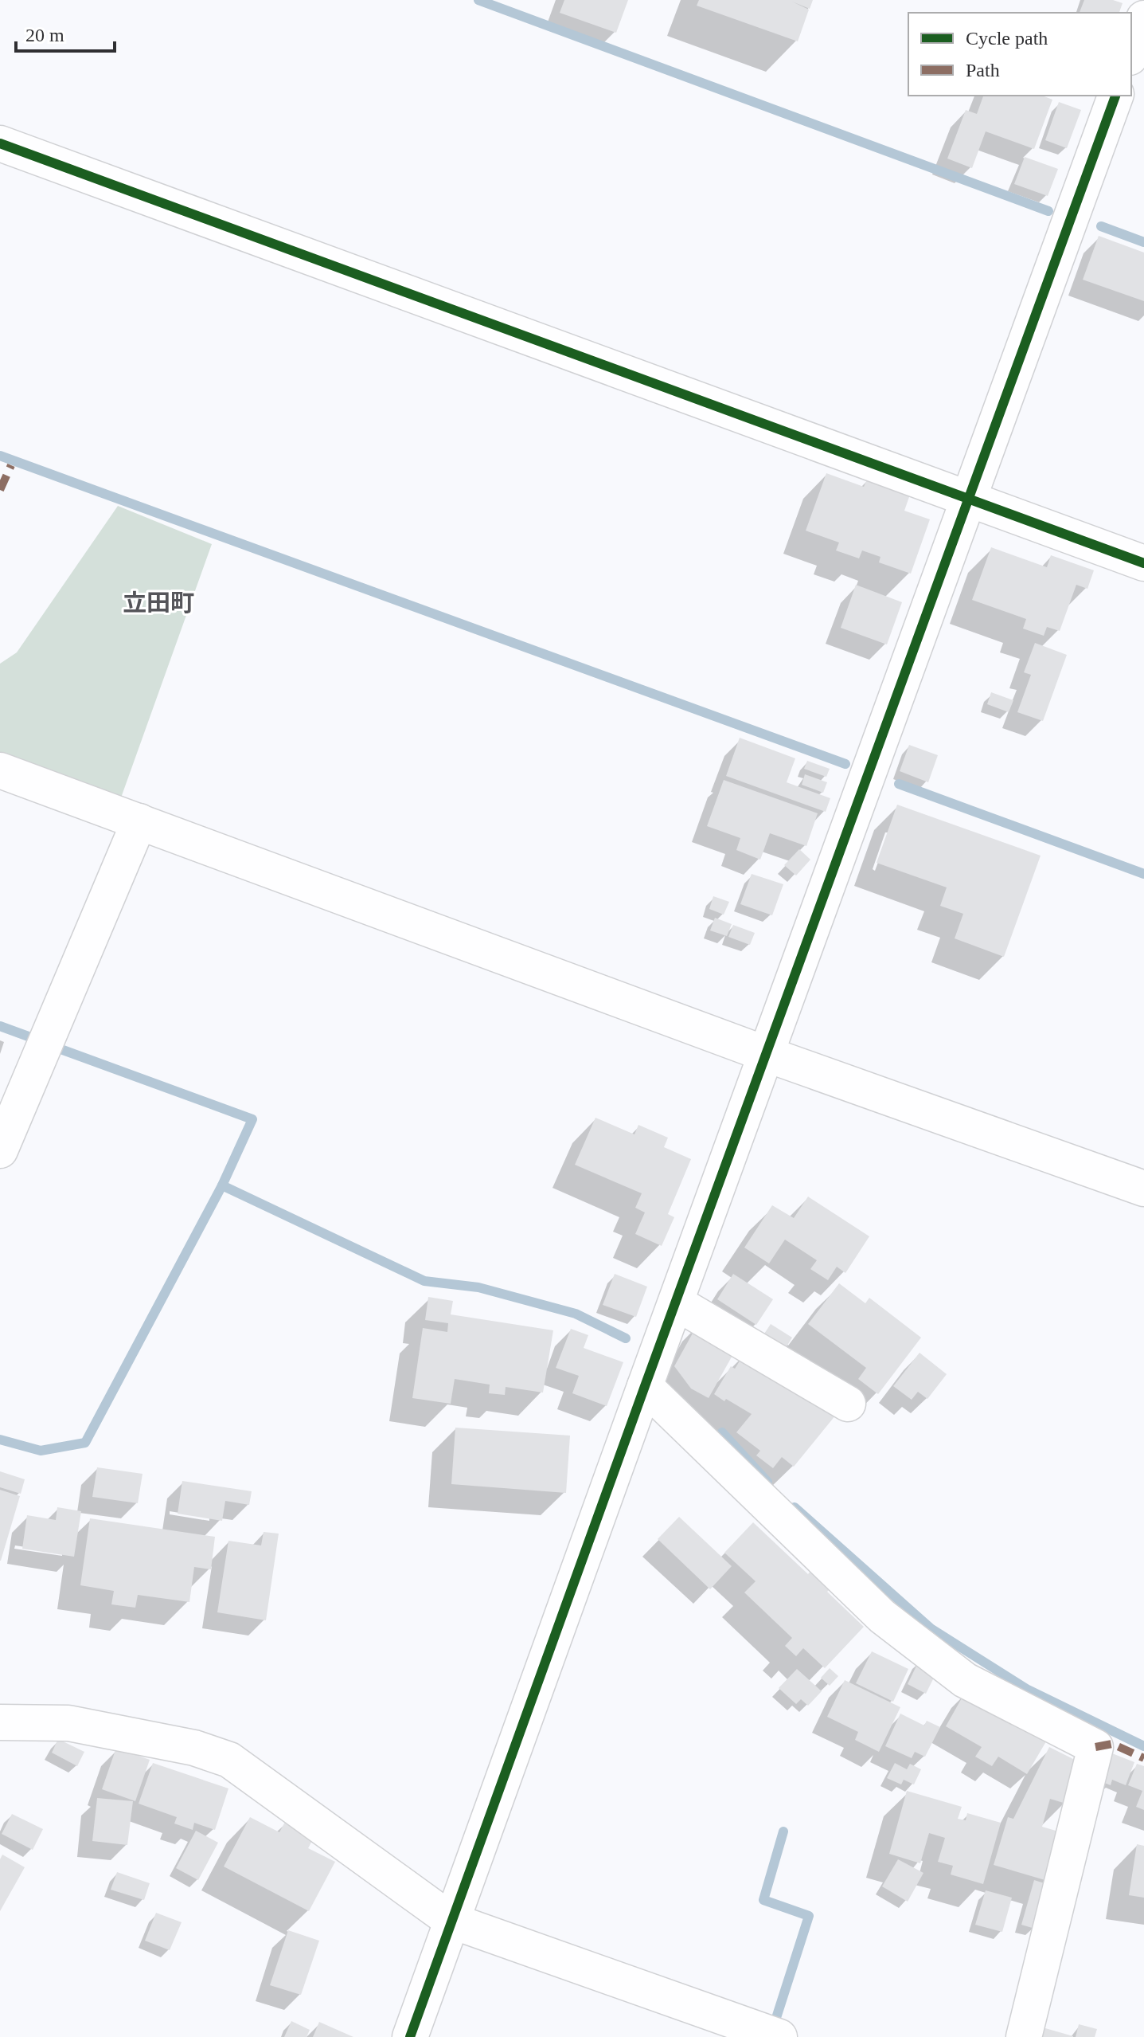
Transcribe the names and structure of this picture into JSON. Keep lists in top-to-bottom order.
{
  "districts": ["立田町"],
  "legend": ["Cycle path", "Path"],
  "scale_bar": "20 m"
}
